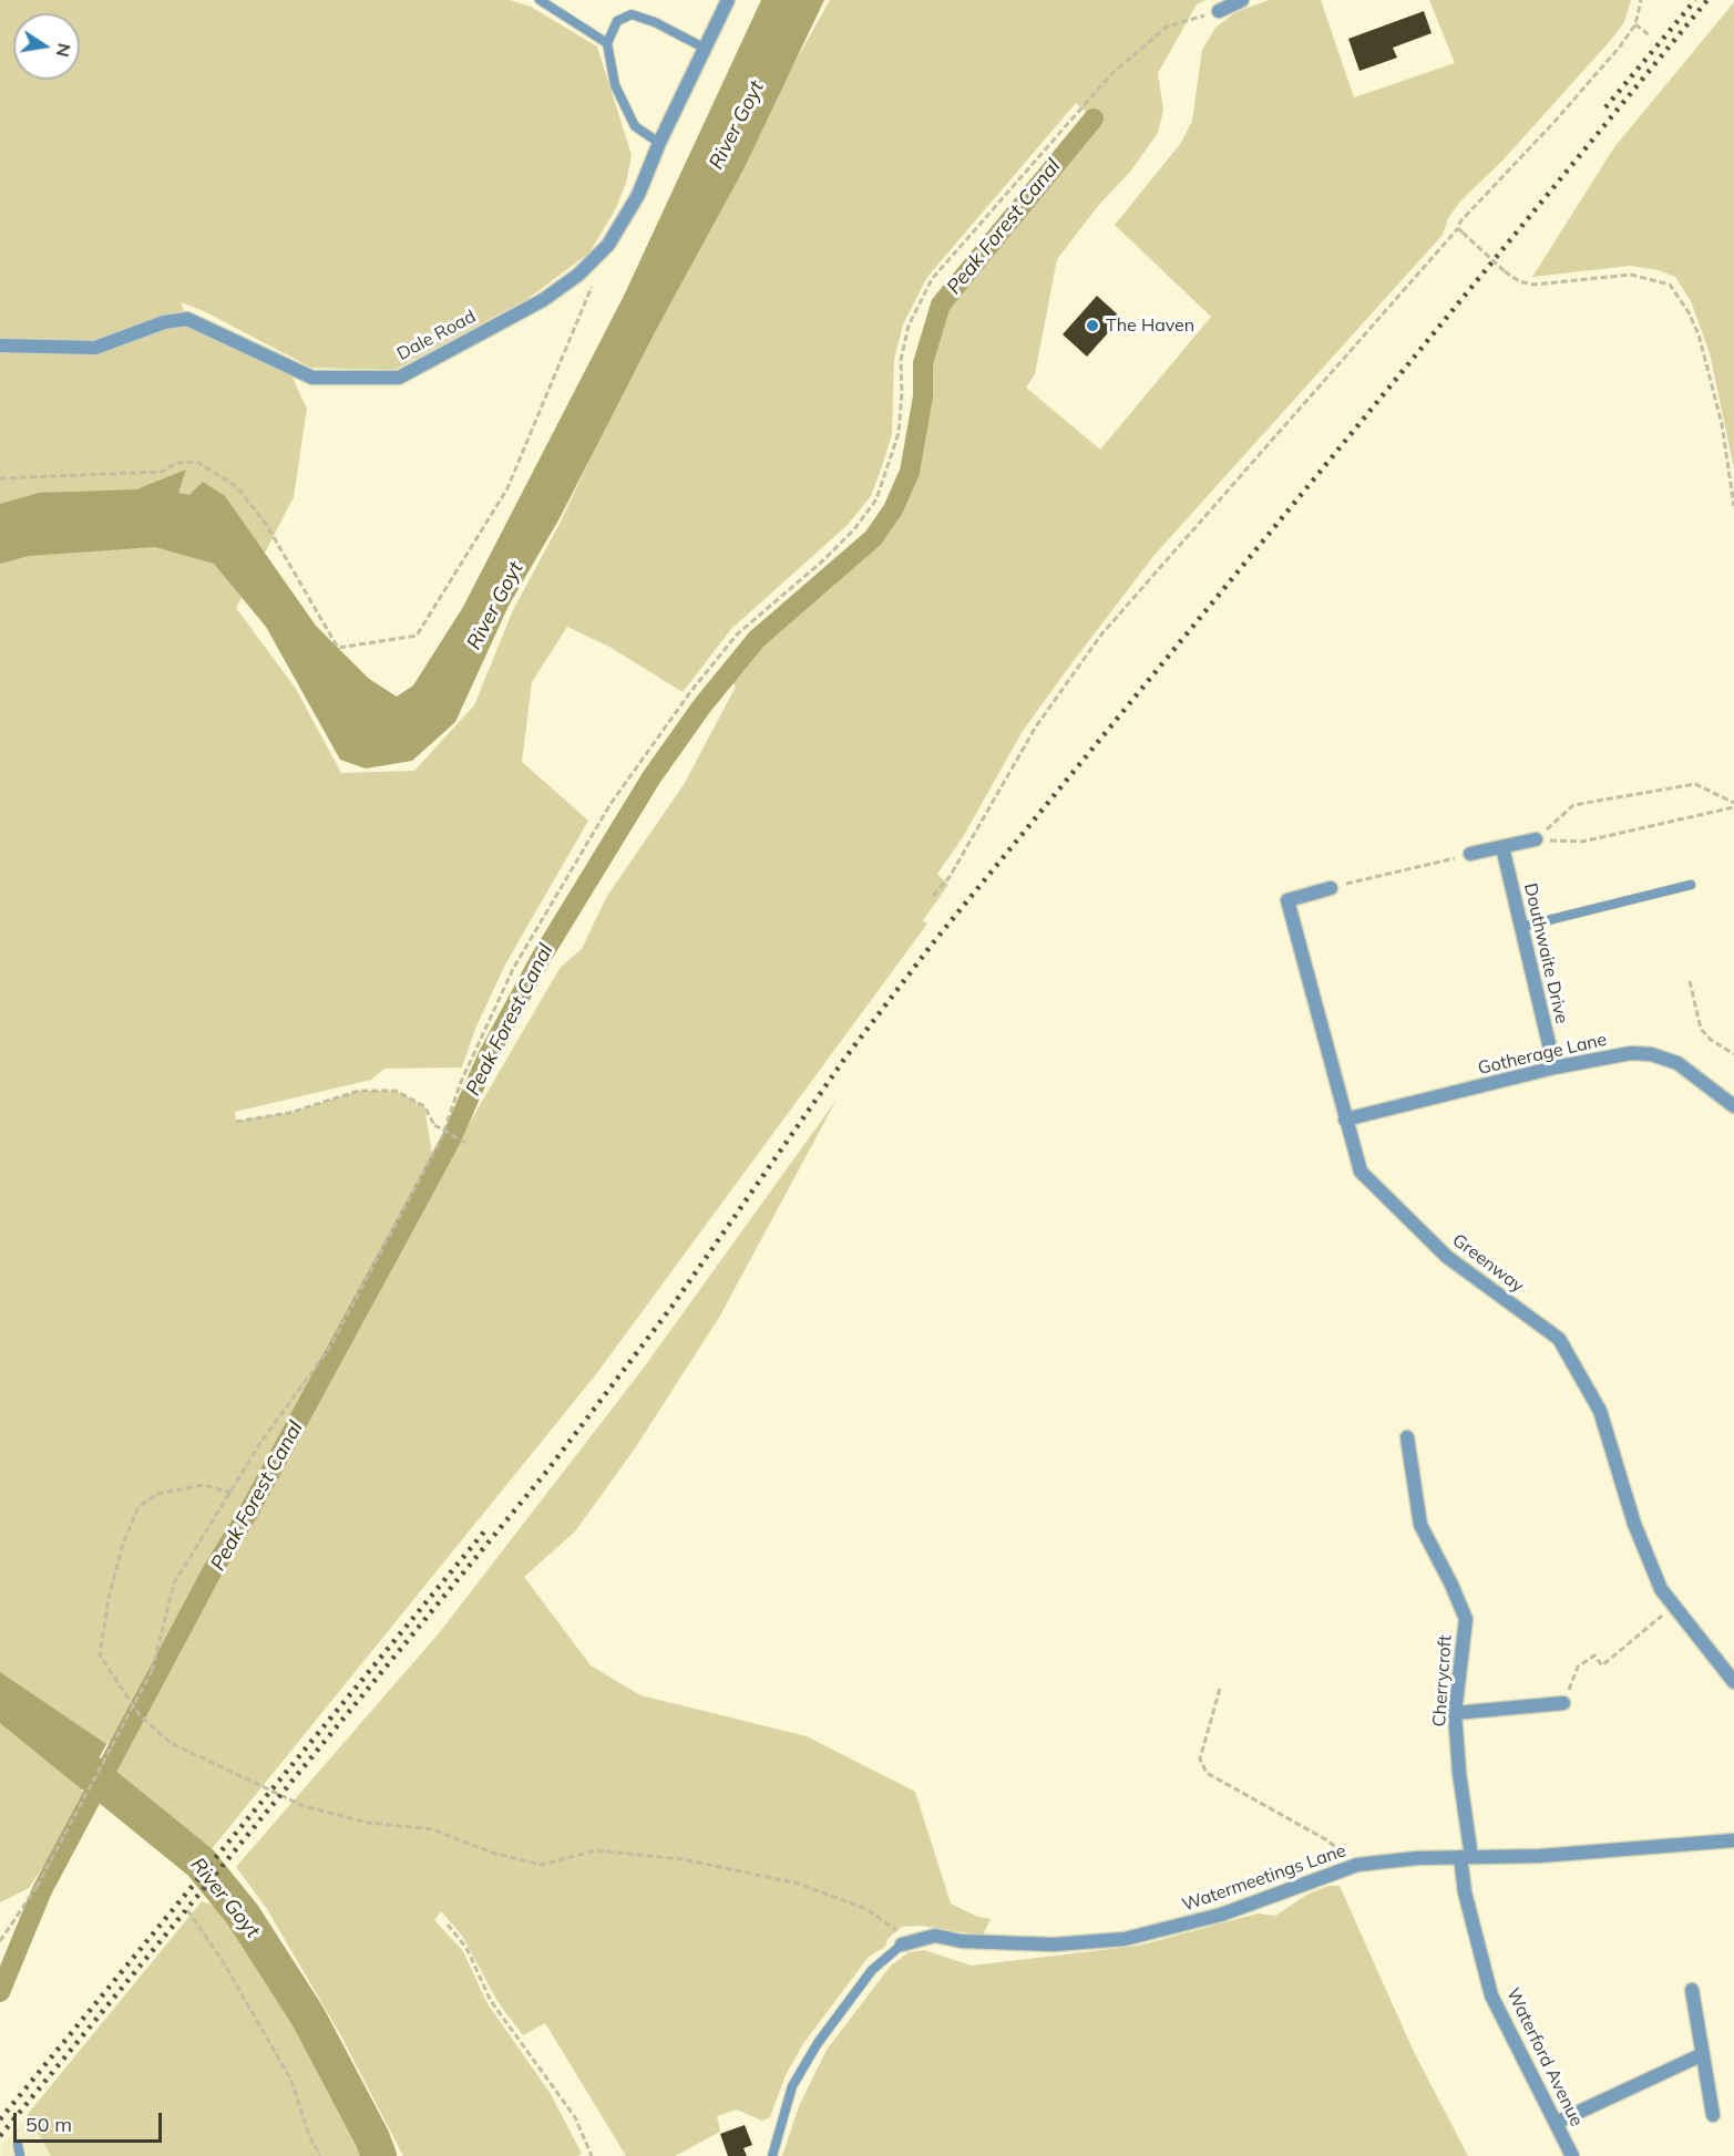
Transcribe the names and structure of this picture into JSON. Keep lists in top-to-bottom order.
{
  "streets": {
    "street": [
      "Dale Road",
      "Douthwaite Drive",
      "Gotherage Lane",
      "Greenway",
      "Cherrycroft",
      "Watermeetings Lane",
      "Waterford Avenue"
    ]
  },
  "crossings": [
    ["Douthwaite Drive", "Gotherage Lane"],
    ["Gotherage Lane", "Greenway"],
    ["Cherrycroft", "Watermeetings Lane"],
    ["Cherrycroft", "Waterford Avenue"],
    ["Watermeetings Lane", "Waterford Avenue"]
  ],
  "water": ["River Goyt", "Peak Forest Canal"],
  "places": ["The Haven"],
  "scale_bar": "50 m",
  "north": "right"
}
